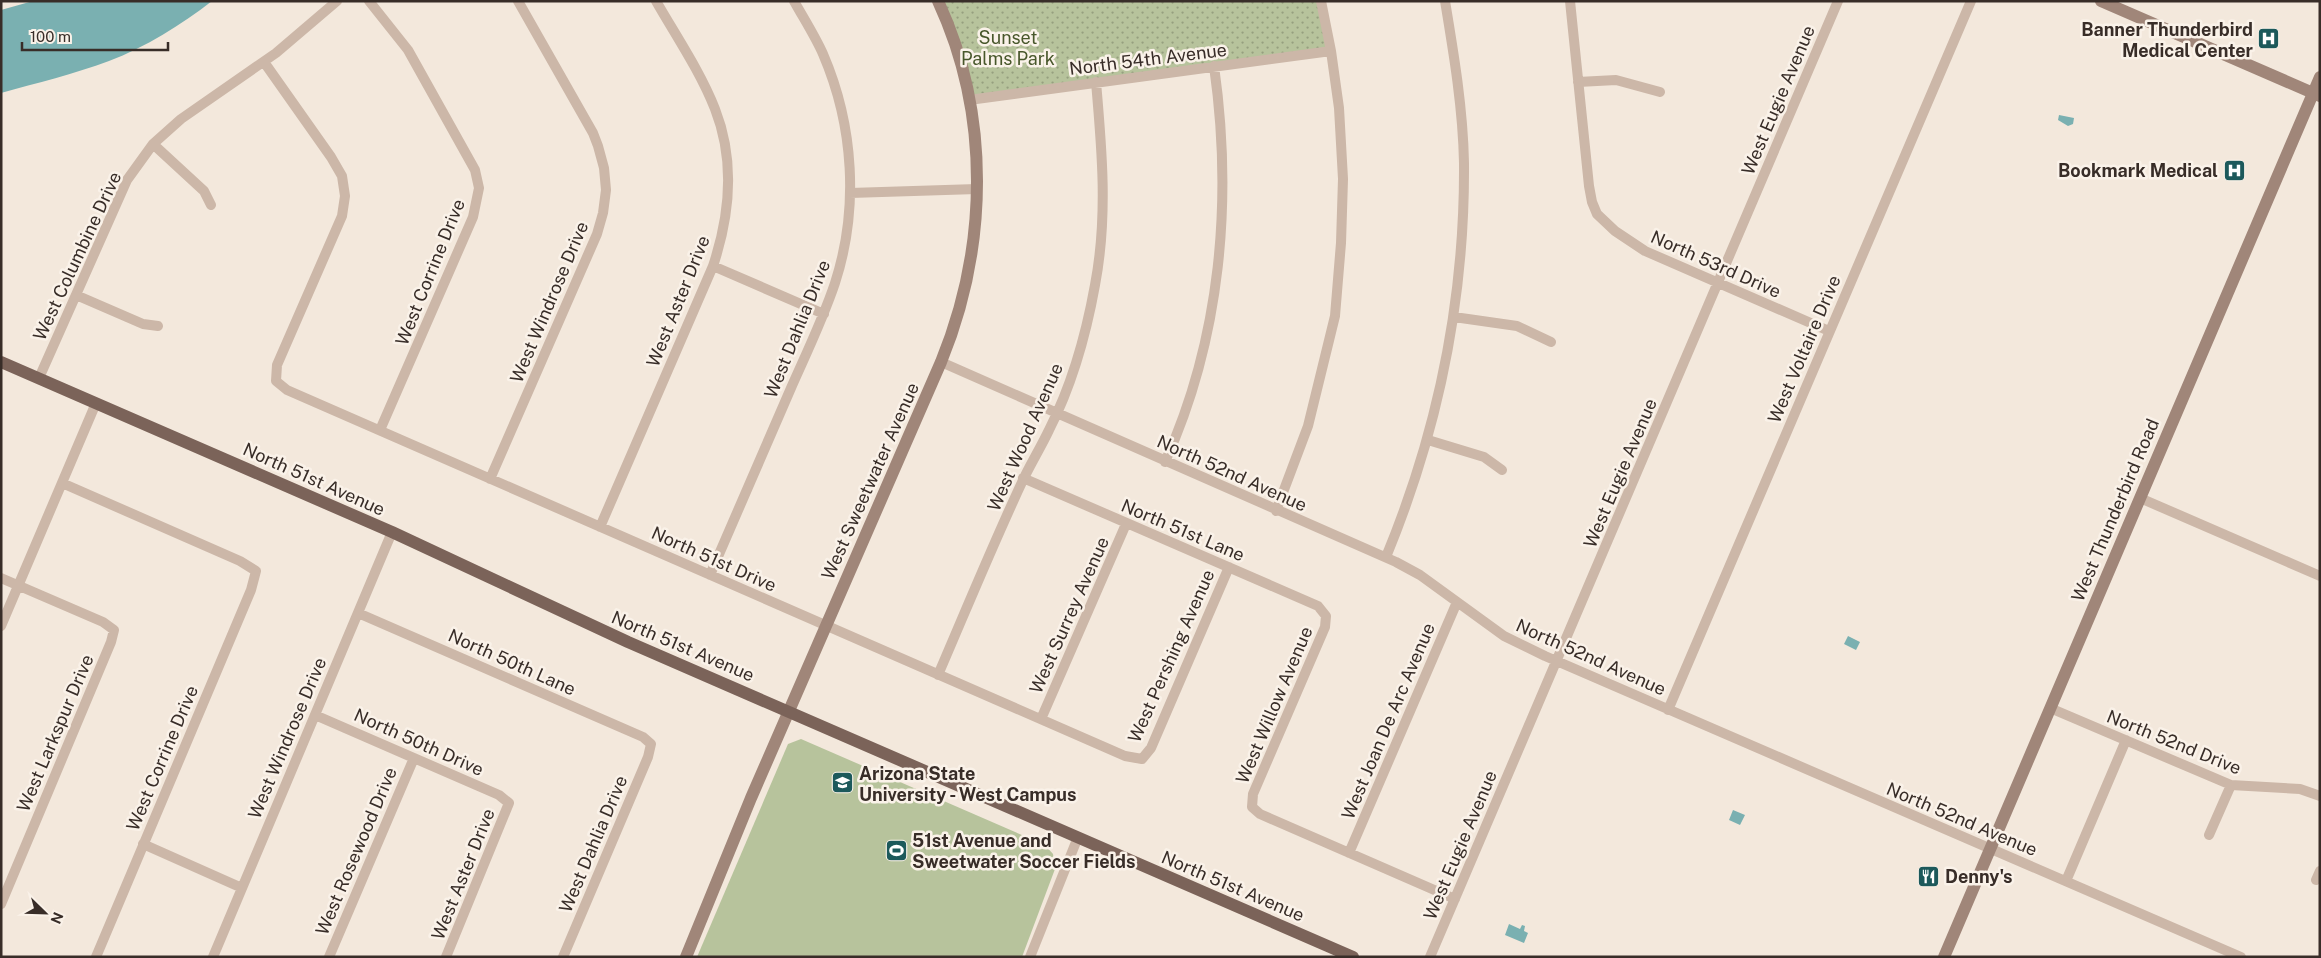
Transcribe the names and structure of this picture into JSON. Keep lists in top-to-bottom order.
{
  "streets": {
    "main road": ["North 51st Avenue"],
    "street": [
      "North 54th Avenue",
      "West Eugie Avenue",
      "West Columbine Drive",
      "North 53rd Drive",
      "West Corrine Drive",
      "West Aster Drive",
      "West Windrose Drive",
      "West Dahlia Drive",
      "West Voltaire Drive",
      "West Wood Avenue",
      "North 52nd Avenue",
      "West Sweetwater Avenue",
      "West Thunderbird Road",
      "North 51st Lane",
      "North 51st Drive",
      "West Surrey Avenue",
      "West Pershing Avenue",
      "North 50th Lane",
      "West Willow Avenue",
      "West Joan De Arc Avenue",
      "West Larkspur Drive",
      "North 50th Drive",
      "North 52nd Drive",
      "West Rosewood Drive"
    ]
  },
  "crossings": [
    ["North 54th Avenue", "West Wood Avenue"],
    ["North 54th Avenue", "West Sweetwater Avenue"],
    ["West Eugie Avenue", "North 53rd Drive"],
    ["West Eugie Avenue", "North 52nd Avenue"],
    ["West Columbine Drive", "North 51st Avenue"],
    ["West Columbine Drive", "North 51st Drive"],
    ["North 53rd Drive", "West Voltaire Drive"],
    ["West Corrine Drive", "North 51st Drive"],
    ["West Aster Drive", "North 51st Drive"],
    ["West Aster Drive", "North 50th Drive"],
    ["West Windrose Drive", "North 51st Avenue"],
    ["West Windrose Drive", "North 51st Drive"],
    ["West Windrose Drive", "North 50th Lane"],
    ["West Windrose Drive", "North 50th Drive"],
    ["West Dahlia Drive", "North 51st Drive"],
    ["West Dahlia Drive", "North 50th Lane"],
    ["West Voltaire Drive", "North 52nd Avenue"],
    ["West Wood Avenue", "North 52nd Avenue"],
    ["West Wood Avenue", "North 51st Lane"],
    ["West Wood Avenue", "North 51st Drive"],
    ["North 52nd Avenue", "West Sweetwater Avenue"],
    ["North 52nd Avenue", "West Thunderbird Road"],
    ["North 52nd Avenue", "West Joan De Arc Avenue"],
    ["North 51st Avenue", "West Sweetwater Avenue"],
    ["West Sweetwater Avenue", "North 51st Drive"],
    ["West Thunderbird Road", "North 52nd Drive"],
    ["North 51st Lane", "West Surrey Avenue"],
    ["North 51st Lane", "West Pershing Avenue"],
    ["North 51st Lane", "West Willow Avenue"],
    ["North 51st Drive", "West Surrey Avenue"],
    ["North 51st Drive", "West Pershing Avenue"],
    ["West Willow Avenue", "West Joan De Arc Avenue"],
    ["North 50th Drive", "West Rosewood Drive"]
  ],
  "parks": ["Sunset Palms Park"],
  "places": {
    "hospital": ["Banner Thunderbird Medical Center", "Bookmark Medical"],
    "school or university": ["Arizona State University - West Campus"],
    "sports": ["51st Avenue and Sweetwater Soccer Fields"],
    "restaurant": ["Denny's"]
  },
  "scale_bar": "100 m",
  "north": "bottom right"
}
